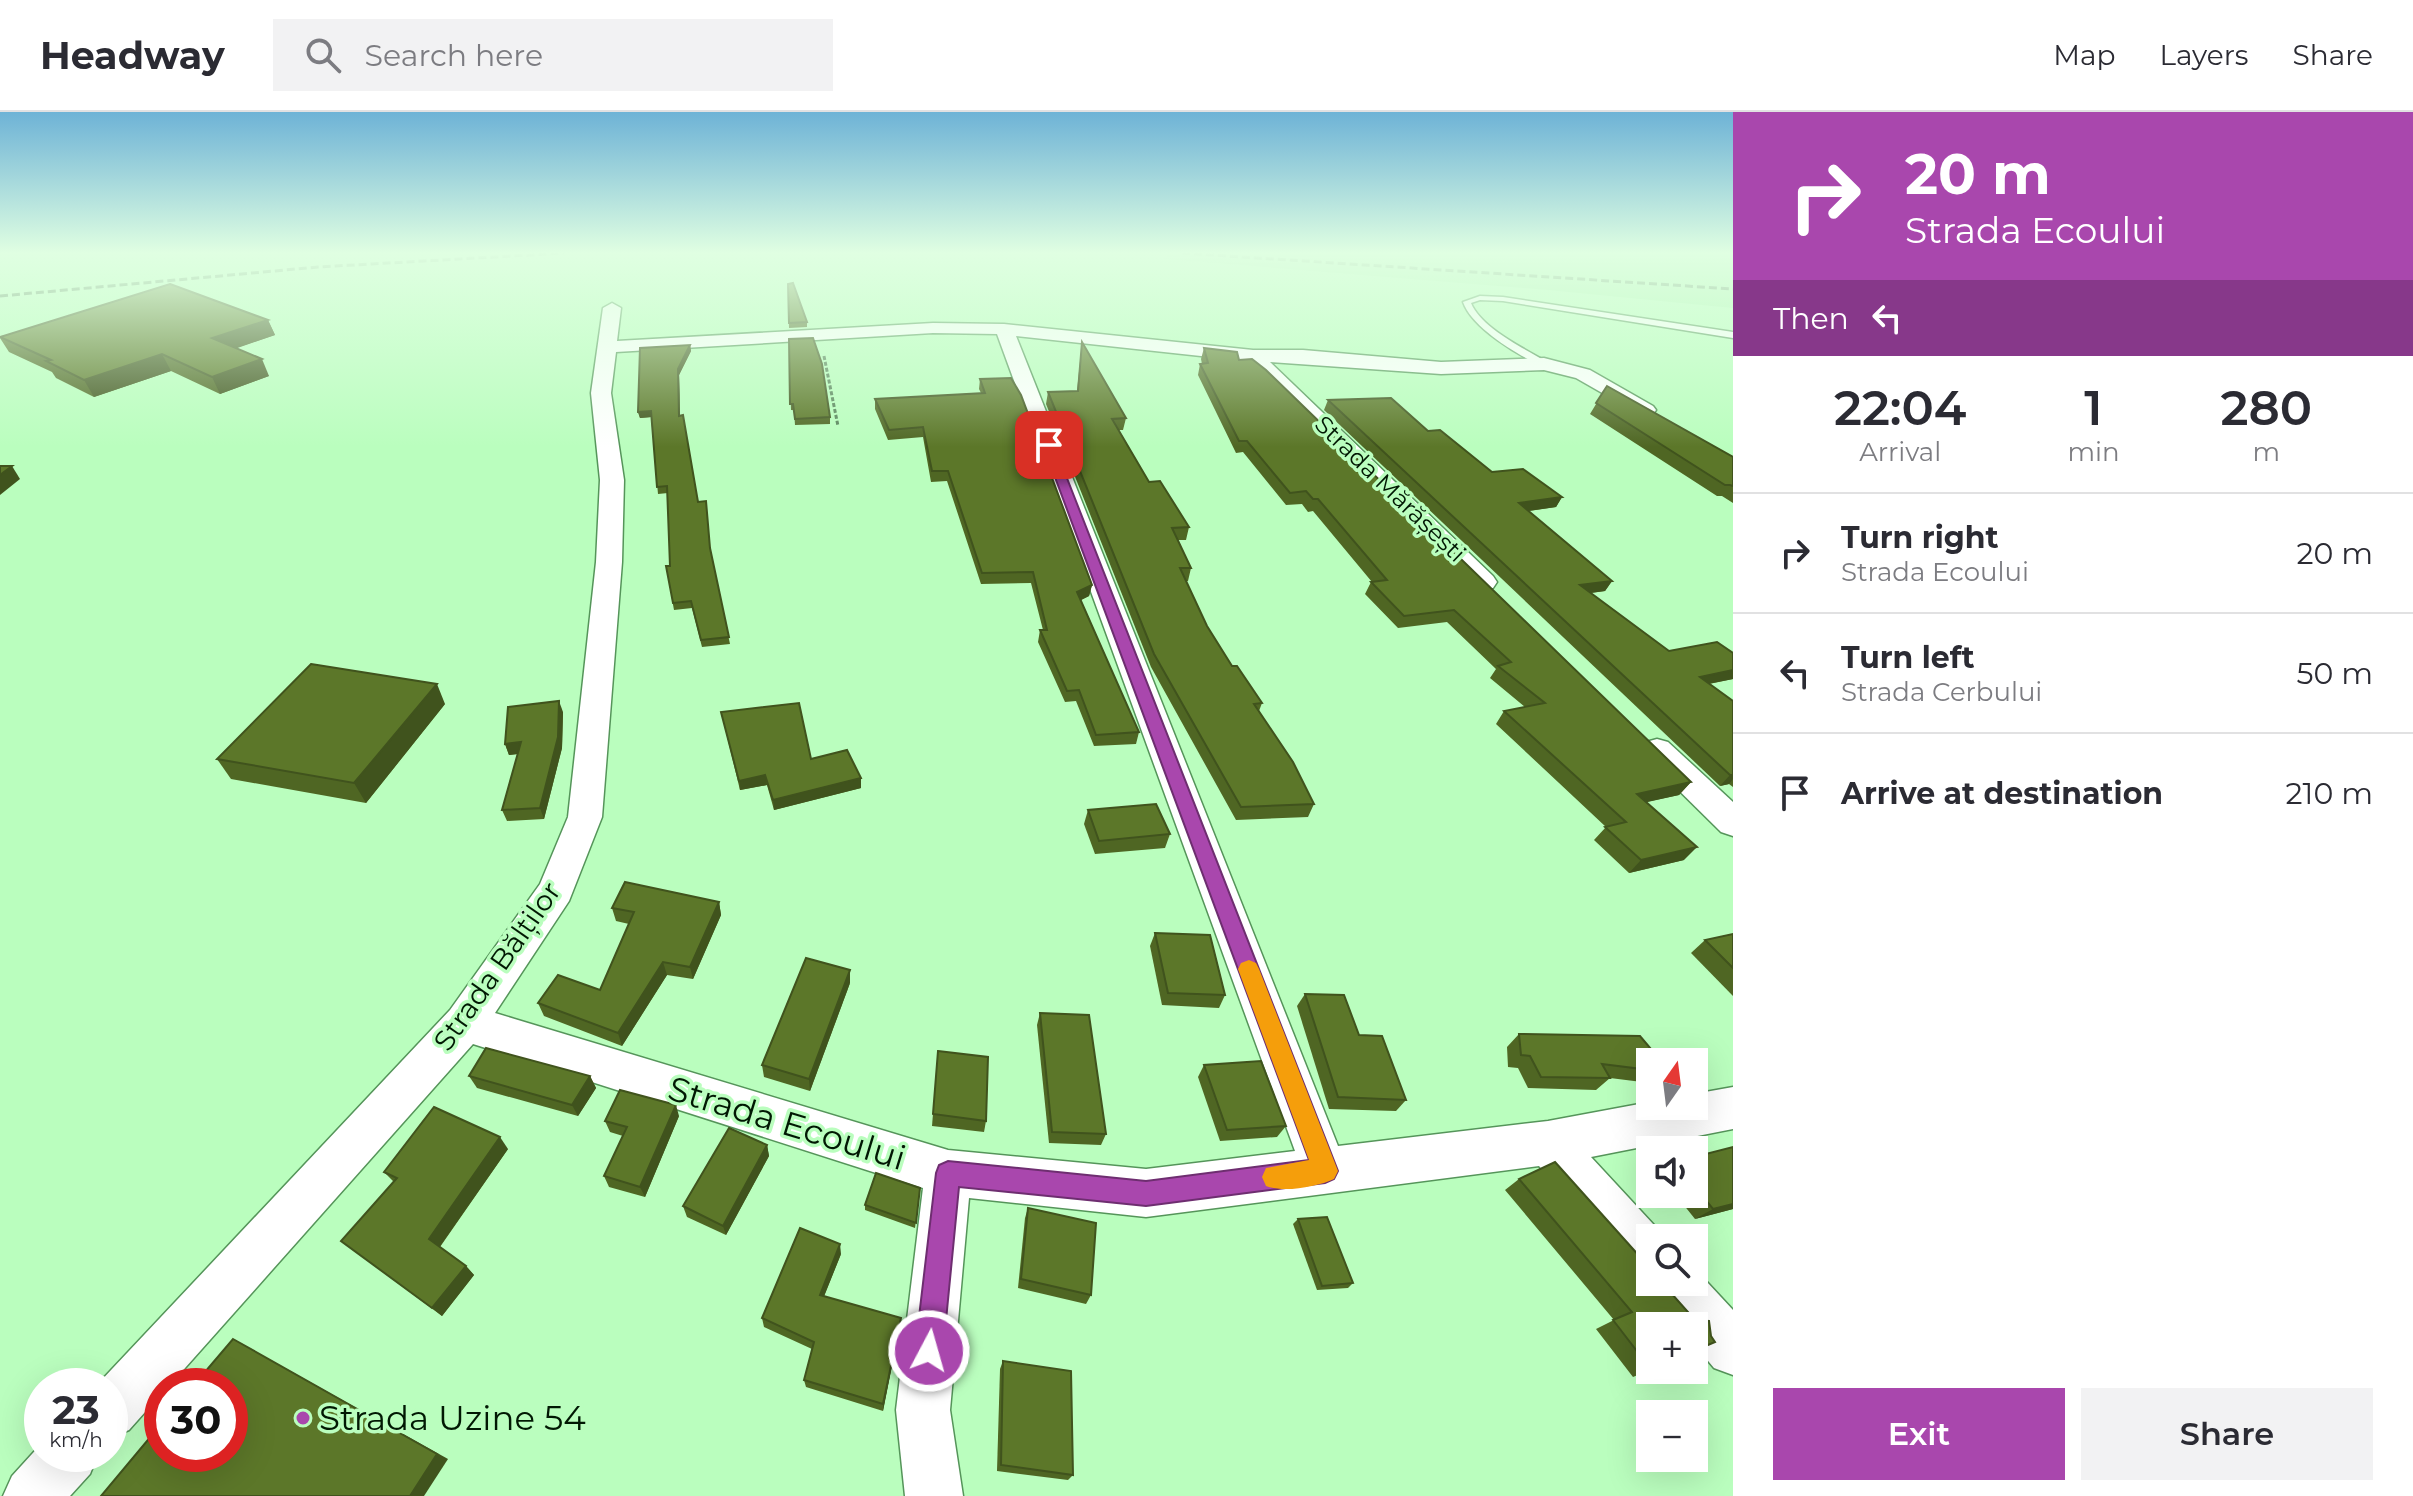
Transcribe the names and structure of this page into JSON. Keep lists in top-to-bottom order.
{
  "streets": {
    "street": ["Strada Mărășești", "Strada Bălților", "Strada Ecoului"]
  },
  "crossings": [
    ["Strada Bălților", "Strada Ecoului"]
  ],
  "places": ["Strada Uzine 54"],
  "north": "top",
  "page": {
    "header": "Headway",
    "search": "Search here",
    "nav": ["Map", "Layers", "Share"],
    "turn": ["20 m", "Strada Ecoului"],
    "then": "Then",
    "eta": [
      "22:04",
      "Arrival",
      "1",
      "min",
      "280",
      "m"
    ],
    "list": [
      {
        "name": "Turn right",
        "note": "Strada Ecoului",
        "value": "20 m"
      },
      {
        "name": "Turn left",
        "note": "Strada Cerbului",
        "value": "50 m"
      },
      {
        "name": "Arrive at destination",
        "value": "210 m"
      }
    ],
    "map_buttons": ["+", "−"],
    "speed": "23 km/h",
    "limit": "30",
    "buttons": ["Exit", "Share"]
  }
}
